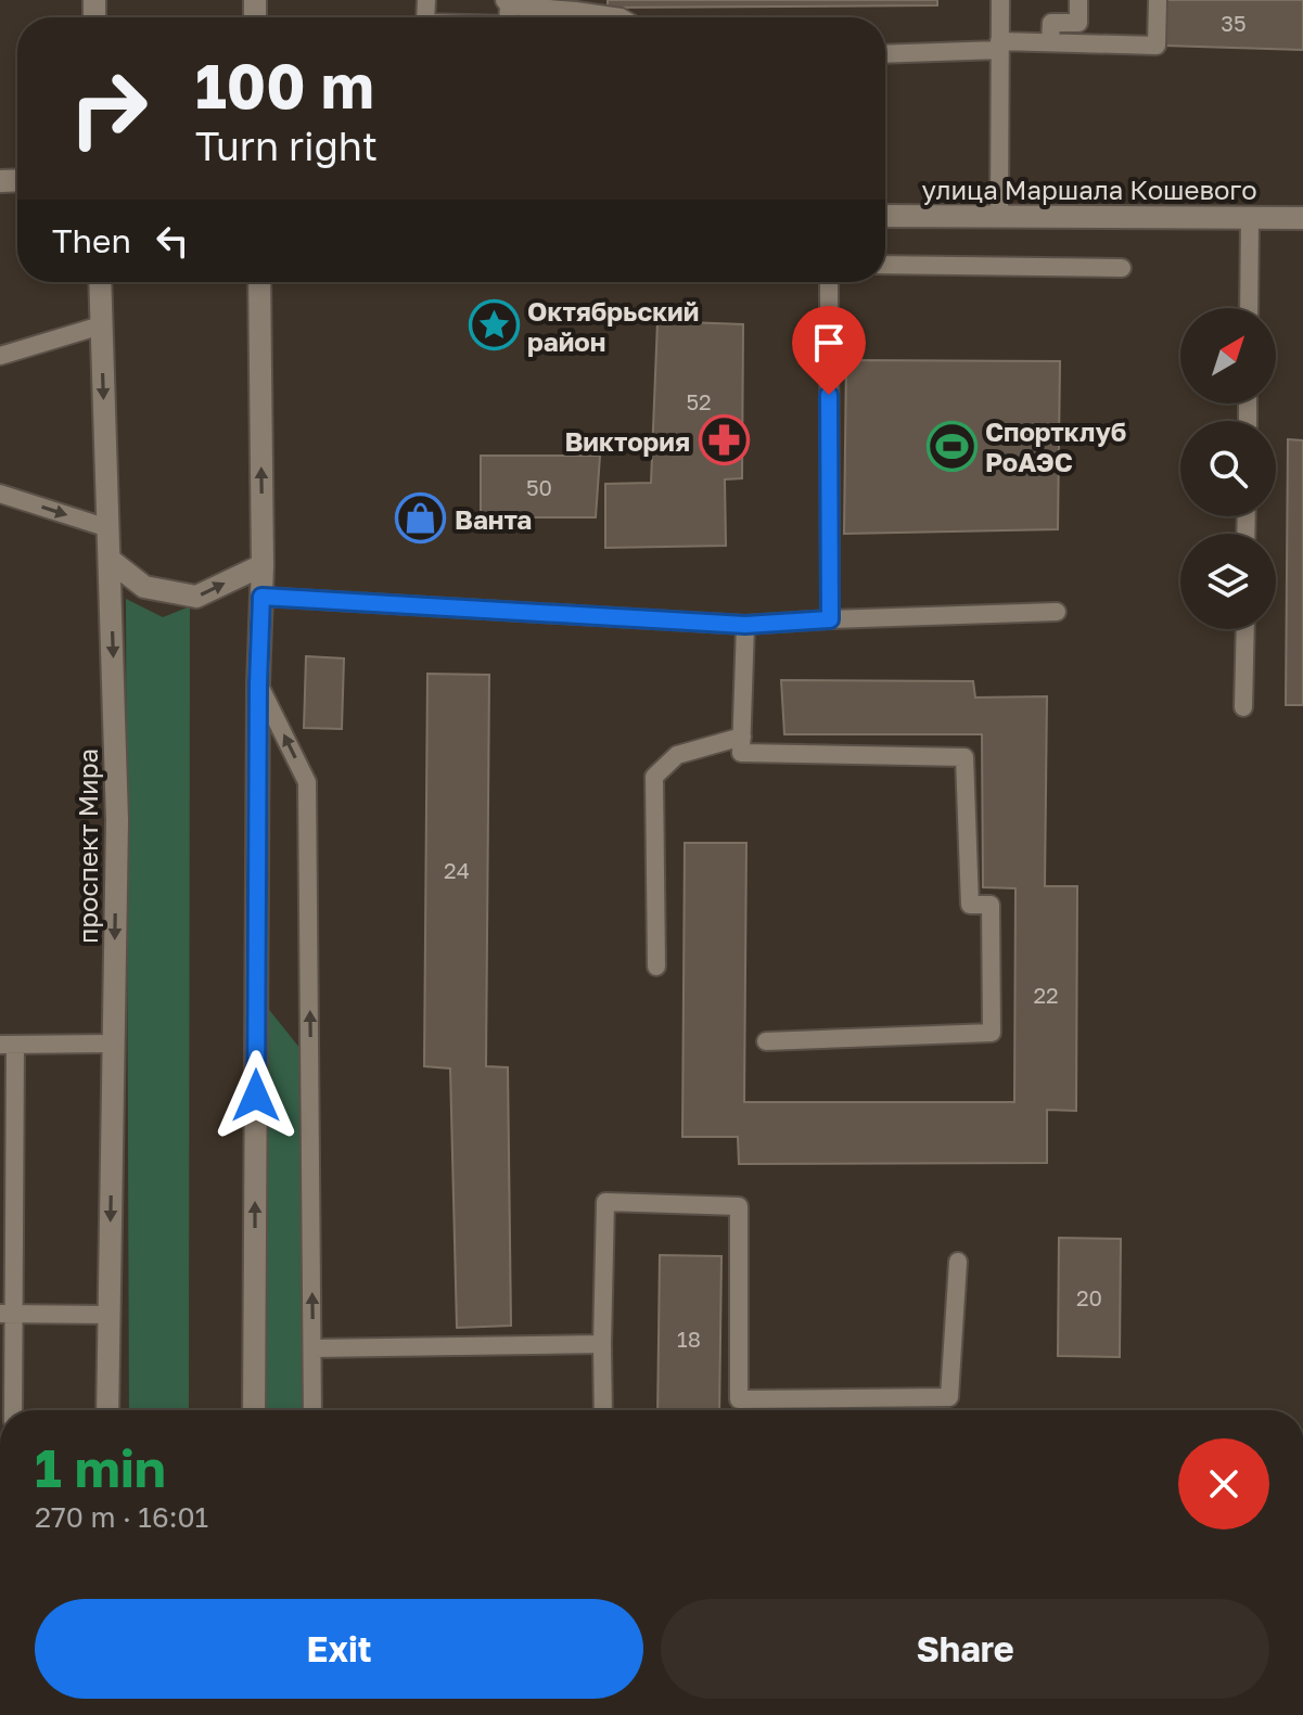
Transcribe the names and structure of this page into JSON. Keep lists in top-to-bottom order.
{
  "streets": {
    "main road": ["улица Маршала Кошевого", "проспект Мира"]
  },
  "places": {
    "place": ["Октябрьский район"],
    "pharmacy": ["Виктория"],
    "sports": ["Спортклуб РоАЭС"],
    "shop": ["Ванта"]
  },
  "house_numbers": [
    "35",
    "52",
    "50",
    "24",
    "22",
    "20",
    "18"
  ],
  "north": "top right",
  "page": {
    "turn": ["100 m", "Turn right"],
    "then": "Then",
    "heading": ["1 min", "270 m · 16:01"],
    "buttons": ["Exit", "Share"]
  }
}
